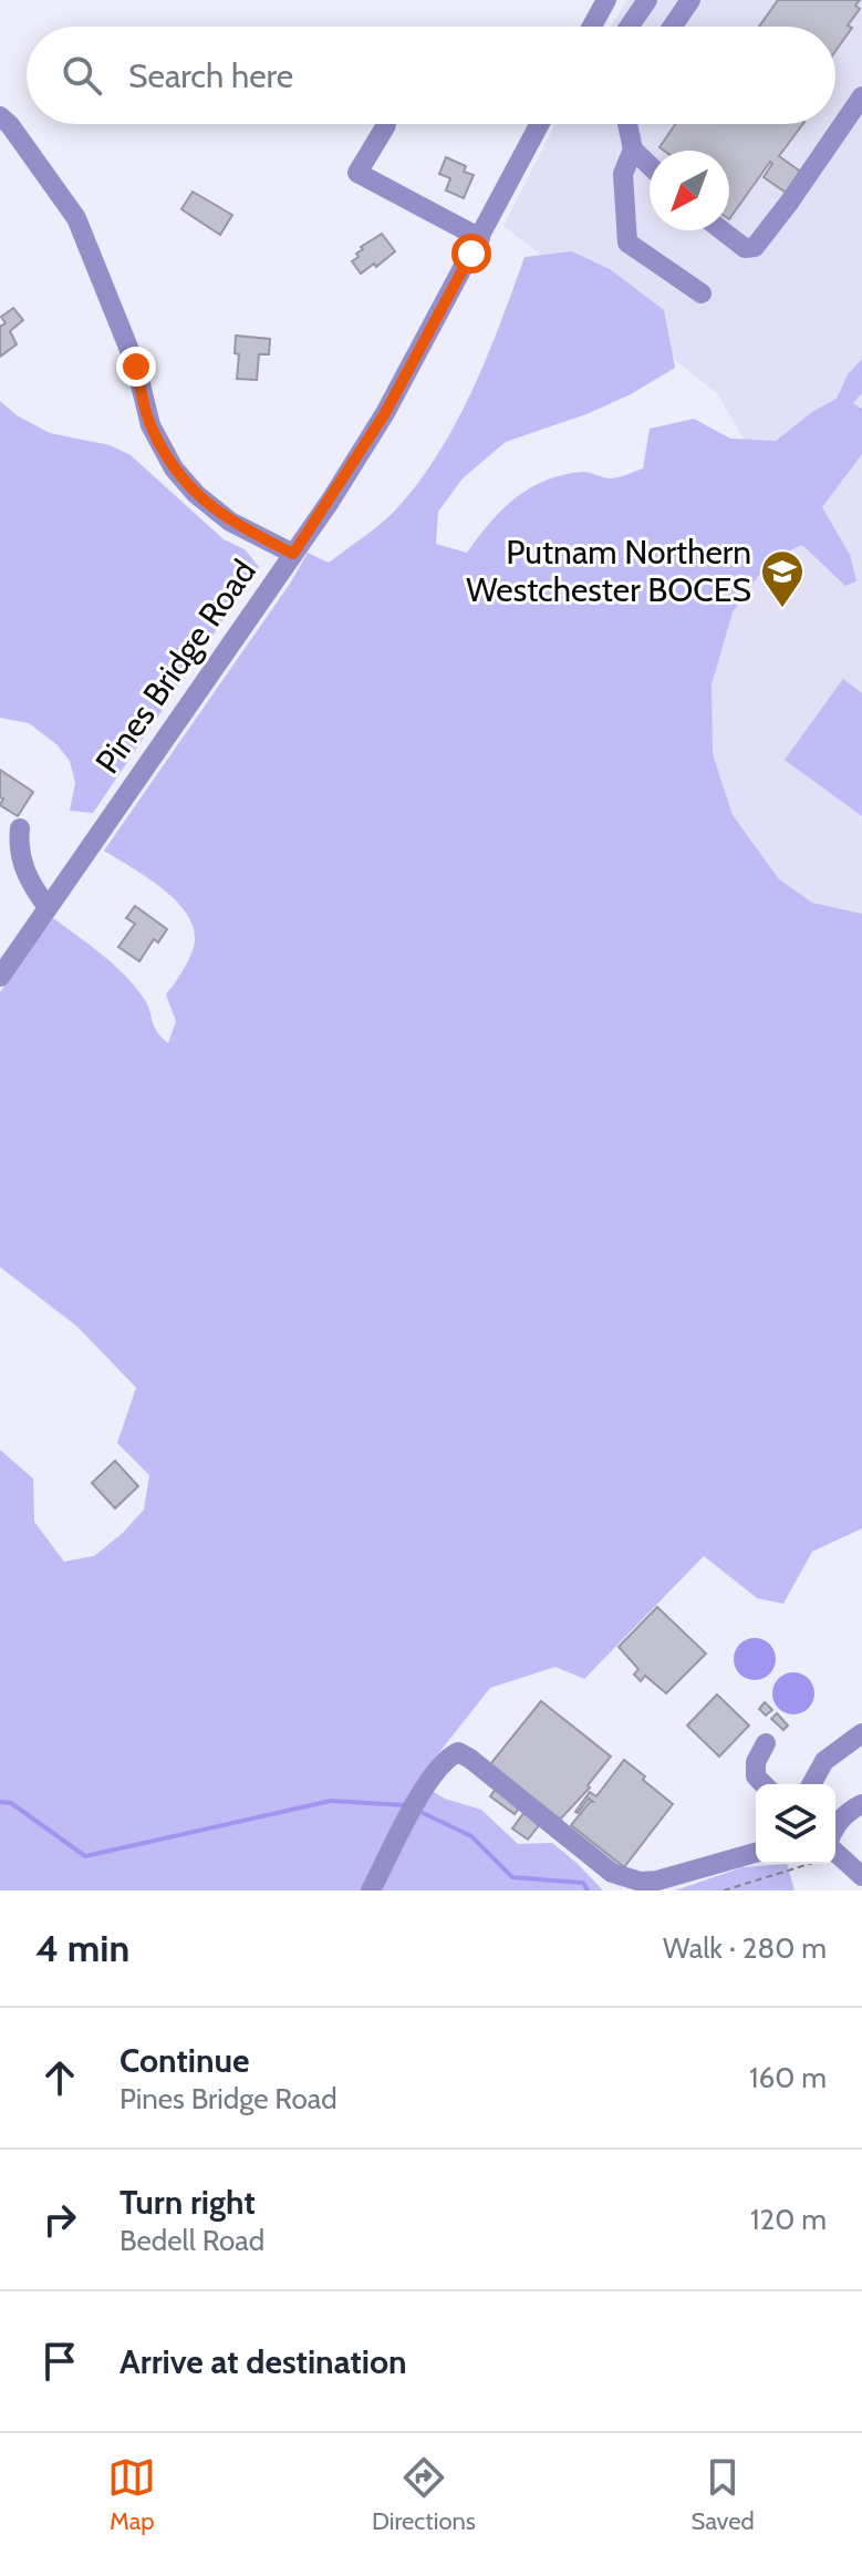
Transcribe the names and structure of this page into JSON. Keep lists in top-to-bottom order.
{
  "streets": {
    "street": ["Pines Bridge Road"]
  },
  "places": {
    "school or university": ["Putnam Northern Westchester BOCES"]
  },
  "north": "bottom left",
  "page": {
    "search": "Search here",
    "heading": ["4 min", "Walk · 280 m"],
    "list": [
      ["Continue", "Pines Bridge Road", "160 m"],
      ["Turn right", "Bedell Road", "120 m"],
      "Arrive at destination"
    ],
    "nav": ["Map", "Directions", "Saved"]
  }
}
